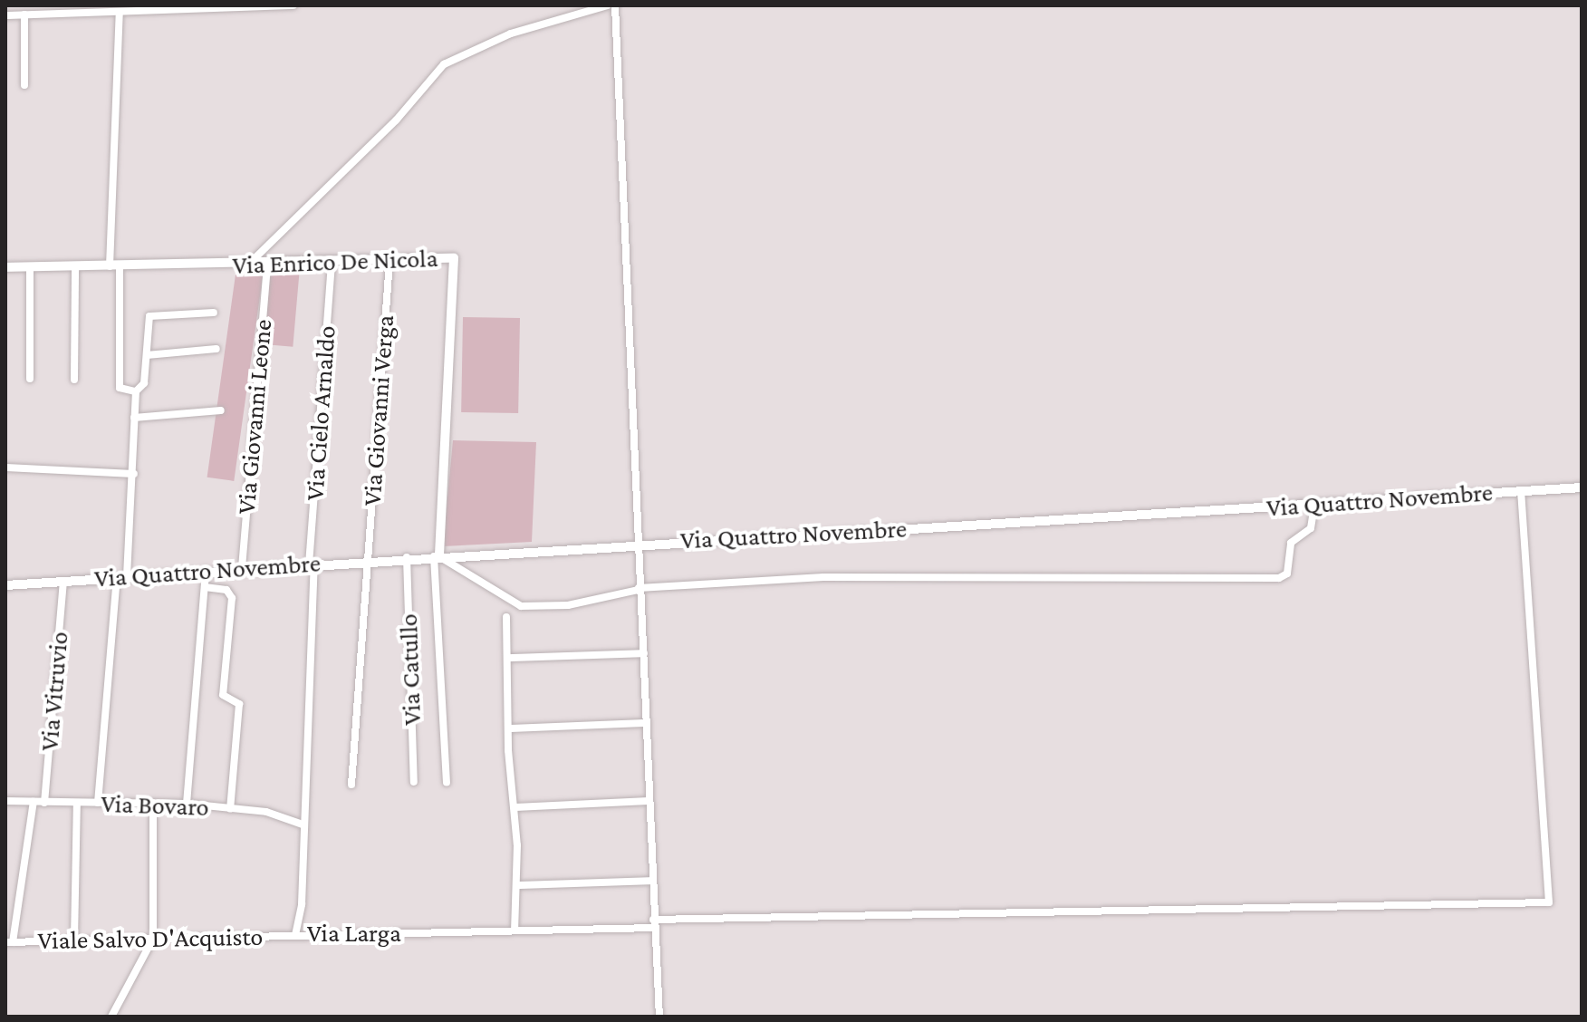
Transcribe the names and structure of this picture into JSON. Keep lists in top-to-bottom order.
{
  "streets": {
    "street": [
      "Via Enrico De Nicola",
      "Via Giovanni Verga",
      "Via Cielo Arnaldo",
      "Via Giovanni Leone",
      "Via Quattro Novembre",
      "Via Catullo",
      "Via Vitruvio",
      "Via Bovaro",
      "Via Larga",
      "Viale Salvo D'Acquisto"
    ]
  },
  "crossings": [
    ["Via Enrico De Nicola", "Via Giovanni Verga"],
    ["Via Enrico De Nicola", "Via Cielo Arnaldo"],
    ["Via Enrico De Nicola", "Via Giovanni Leone"],
    ["Via Enrico De Nicola", "Via Quattro Novembre"],
    ["Via Giovanni Verga", "Via Quattro Novembre"],
    ["Via Cielo Arnaldo", "Via Quattro Novembre"],
    ["Via Cielo Arnaldo", "Via Larga"],
    ["Via Giovanni Leone", "Via Quattro Novembre"],
    ["Via Quattro Novembre", "Via Catullo"],
    ["Via Quattro Novembre", "Via Vitruvio"],
    ["Via Quattro Novembre", "Via Larga"],
    ["Via Vitruvio", "Via Bovaro"],
    ["Via Bovaro", "Via Larga"],
    ["Via Larga", "Viale Salvo D'Acquisto"]
  ]
}
